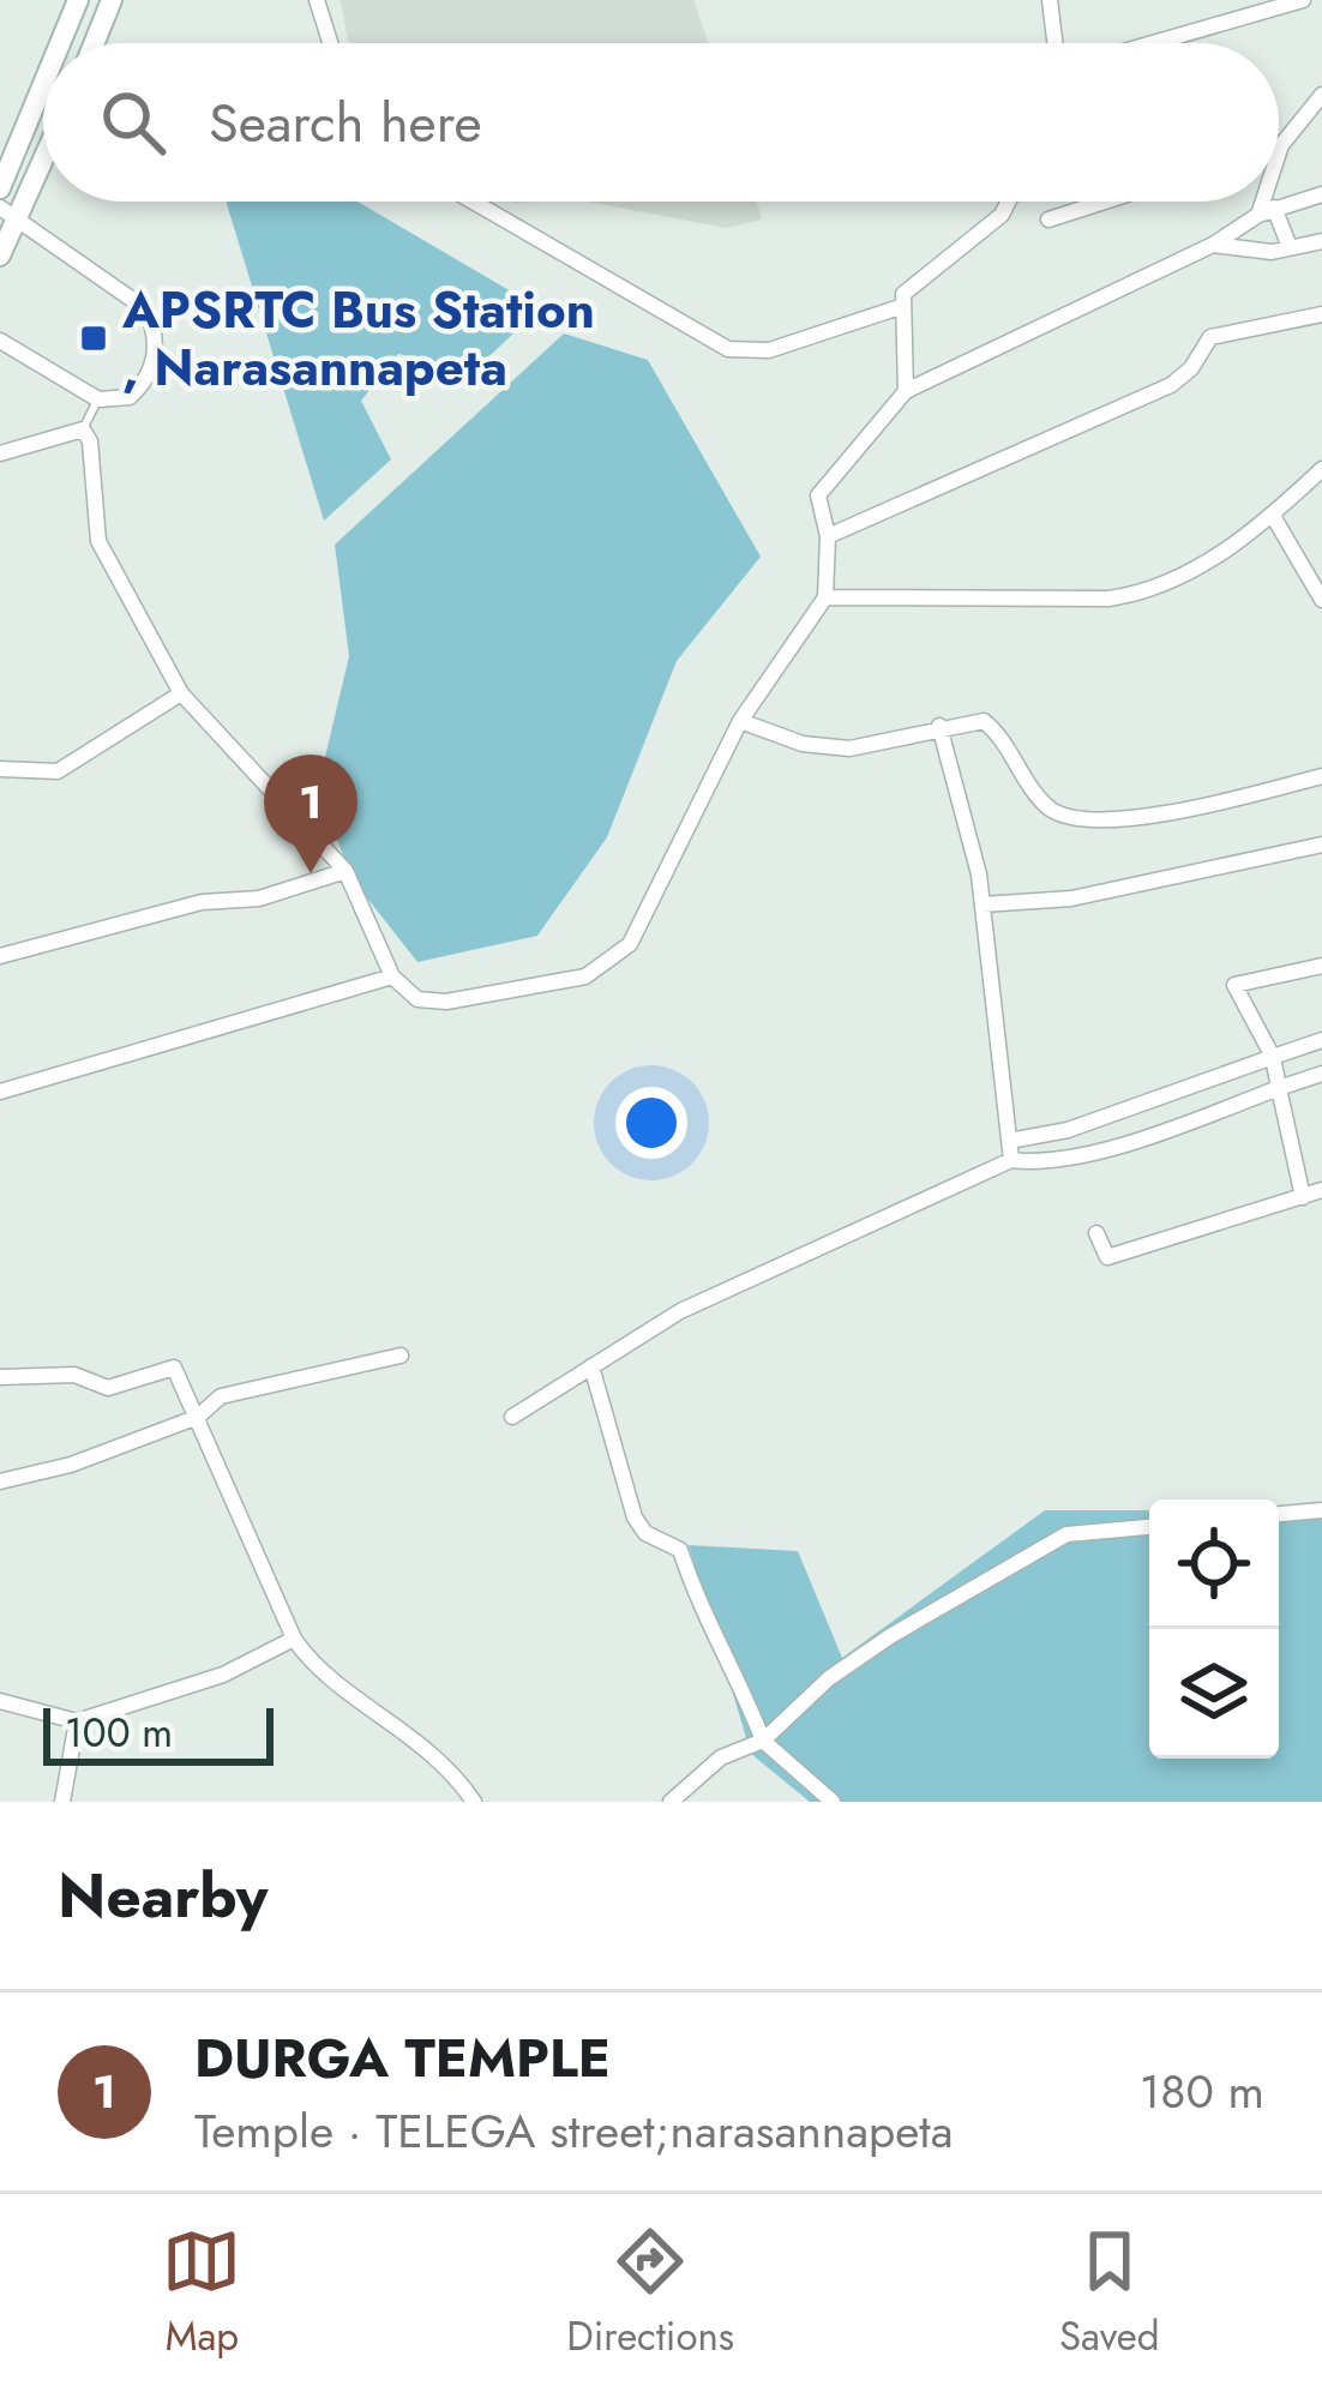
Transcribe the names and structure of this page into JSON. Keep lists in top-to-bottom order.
{
  "places": {
    "transit": ["APSRTC Bus Station , Narasannapeta"]
  },
  "scale_bar": "100 m",
  "page": {
    "search": "Search here",
    "pins": "1",
    "scale": "100 m",
    "heading": "Nearby",
    "list": [
      {
        "mark": "1",
        "name": "DURGA TEMPLE",
        "note": "Temple · TELEGA street;narasannapeta",
        "value": "180 m"
      }
    ],
    "nav": ["Map", "Directions", "Saved"]
  }
}
